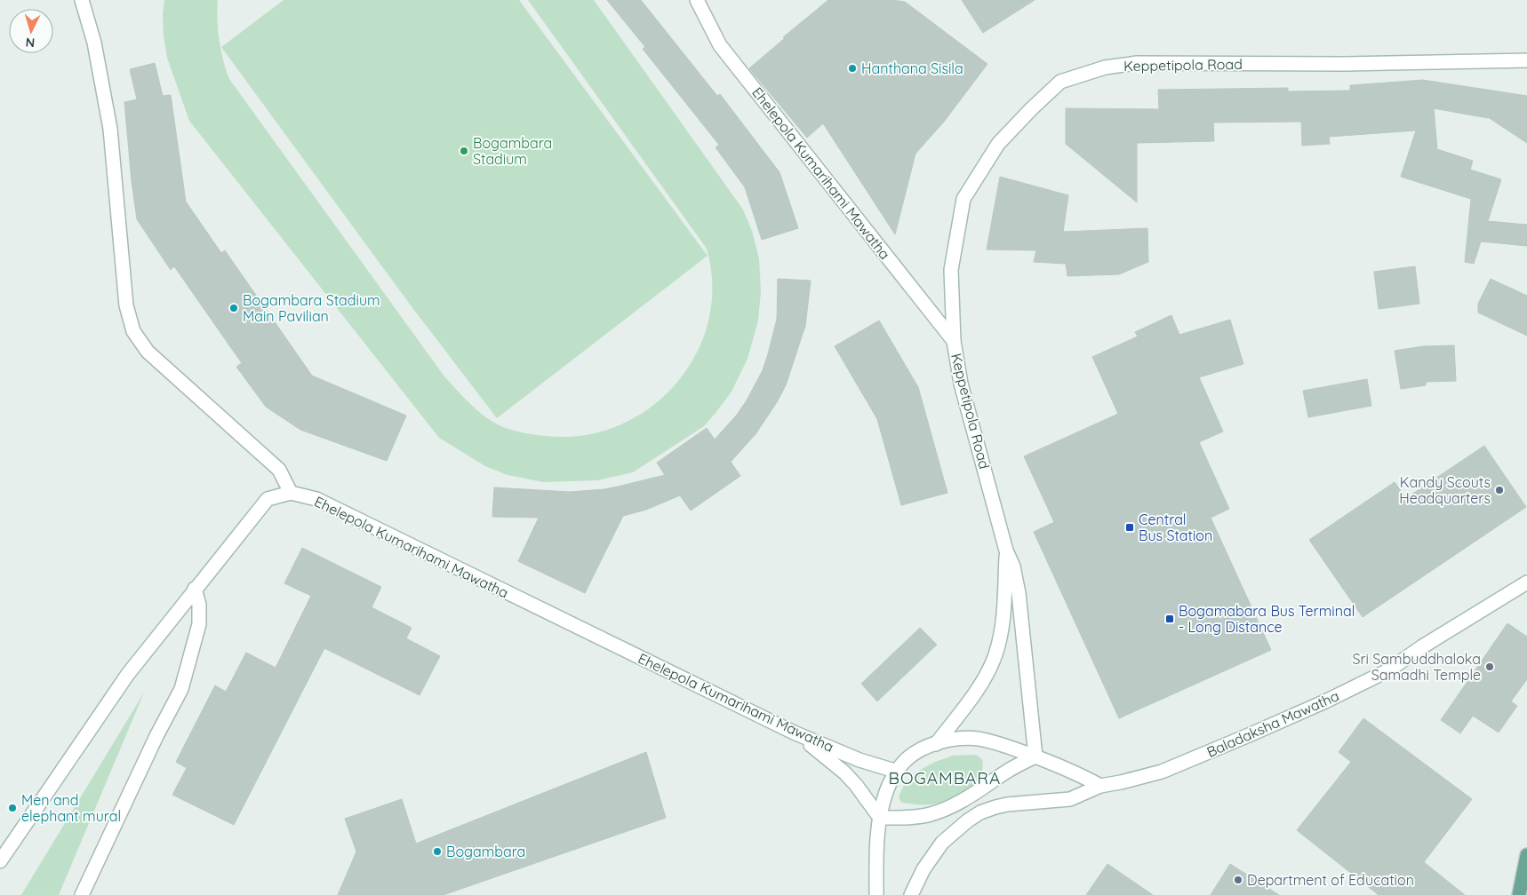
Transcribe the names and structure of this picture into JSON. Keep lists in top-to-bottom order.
{
  "streets": {
    "street": ["Keppetipola Road", "Ehelepola Kumarihami Mawatha", "Baladaksha Mawatha"]
  },
  "crossings": [
    ["Keppetipola Road", "Ehelepola Kumarihami Mawatha"]
  ],
  "districts": ["BOGAMBARA"],
  "places": {
    "other": [
      "Hanthana Sisila",
      "Bogambara Stadium",
      "Bogambara Stadium Main Pavilian",
      "Kandy Scouts Headquarters",
      "Sri Sambuddhaloka Samadhi Temple",
      "Men and elephant mural",
      "Bogambara",
      "Department of Education"
    ],
    "transit": ["Central Bus Station", "Bogamabara Bus Terminal - Long Distance"]
  },
  "north": "bottom"
}
